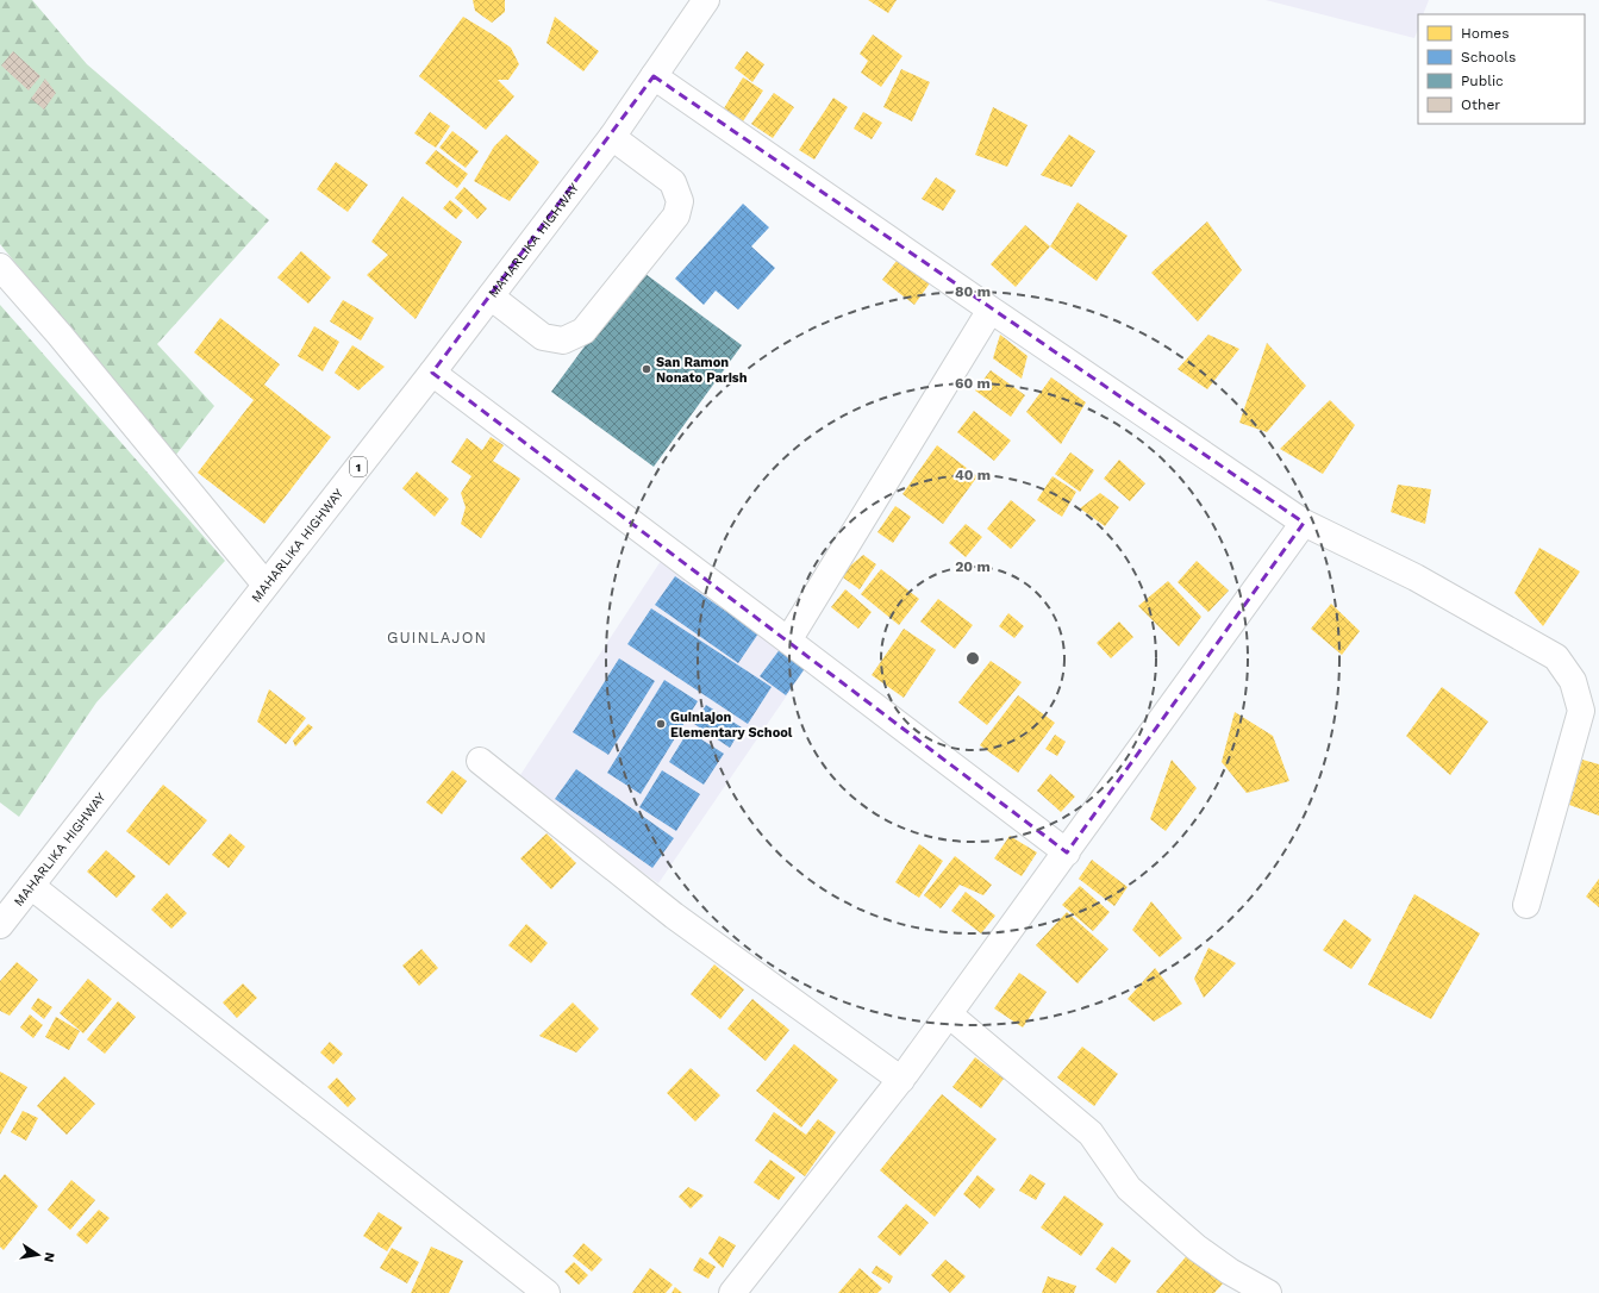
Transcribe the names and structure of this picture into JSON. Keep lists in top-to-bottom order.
{
  "streets": {
    "main road": ["MAHARLIKA HIGHWAY", "1"]
  },
  "districts": ["GUINLAJON"],
  "places": ["San Ramon Nonato Parish", "Guinlajon Elementary School"],
  "legend": [
    "Homes",
    "Schools",
    "Public",
    "Other"
  ],
  "north": "right",
  "rings": [
    "80 m",
    "60 m",
    "40 m",
    "20 m"
  ]
}
